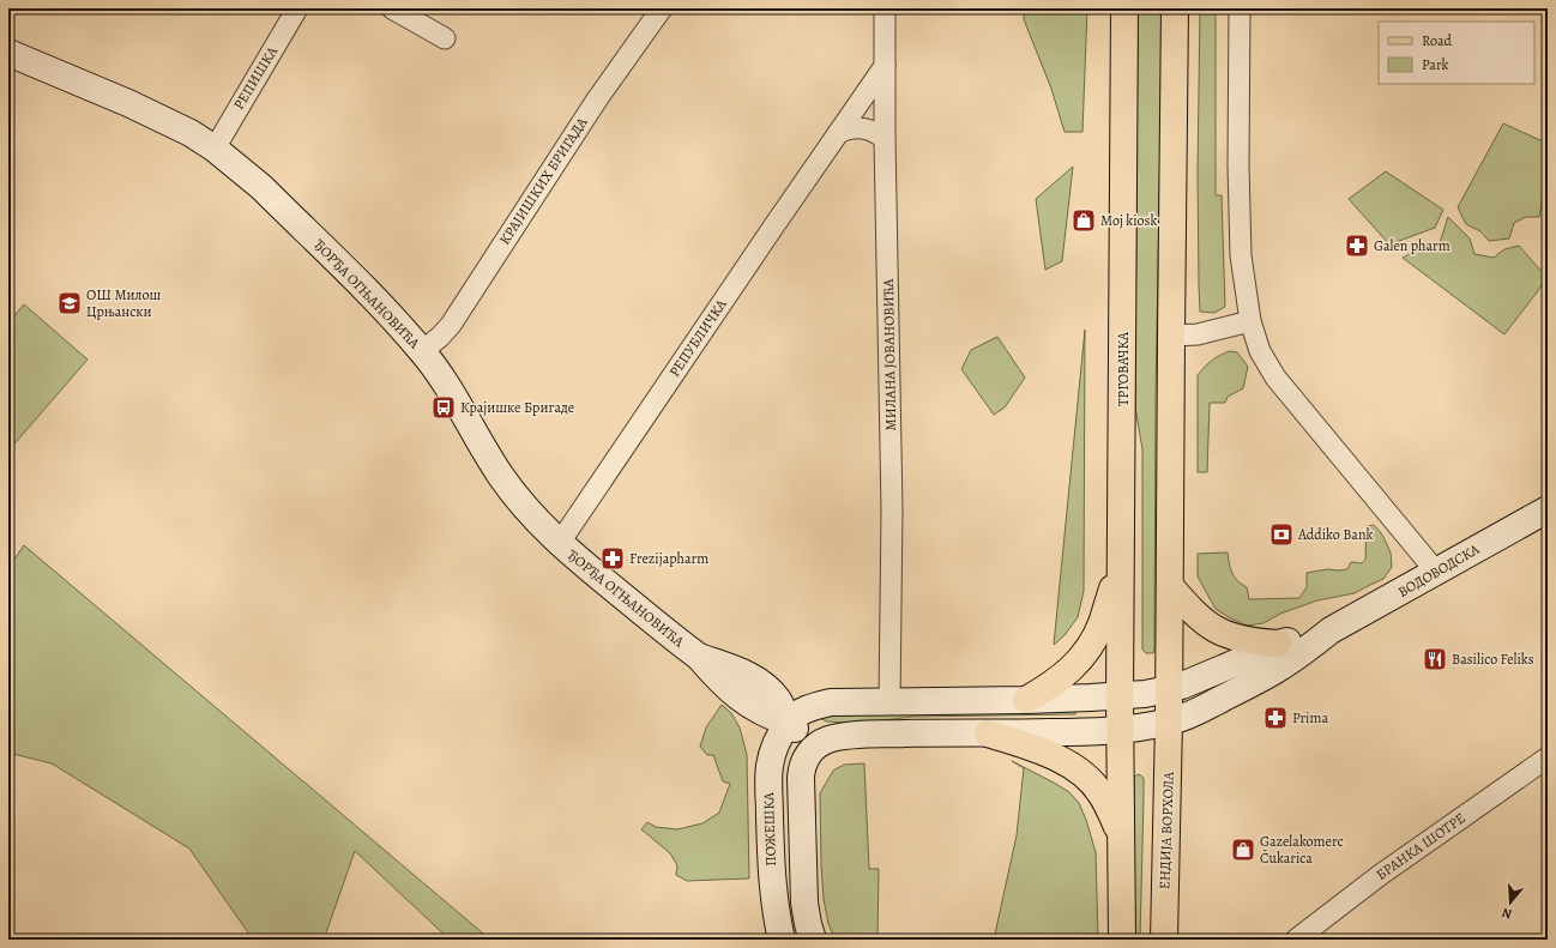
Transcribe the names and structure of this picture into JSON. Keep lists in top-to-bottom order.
{
  "streets": {
    "main road": ["ТРГОВАЧКА", "ЕНДИЈА ВОРХОЛА"],
    "street": [
      "РЕПИШКА",
      "КРАЈИШКИХ БРИГАДА",
      "ЂОРЂА ОГЊАНОВИЋА",
      "РЕПУБЛИЧКА",
      "МИЛАНА ЈОВАНОВИЋА",
      "ВОДОВОДСКА",
      "ПОЖЕШКА",
      "БРАНКА ШОТРЕ"
    ]
  },
  "crossings": [
    ["РЕПИШКА", "ЂОРЂА ОГЊАНОВИЋА"],
    ["КРАЈИШКИХ БРИГАДА", "ЂОРЂА ОГЊАНОВИЋА"],
    ["ЂОРЂА ОГЊАНОВИЋА", "РЕПУБЛИЧКА"],
    ["ЂОРЂА ОГЊАНОВИЋА", "ВОДОВОДСКА"],
    ["ЂОРЂА ОГЊАНОВИЋА", "ПОЖЕШКА"],
    ["РЕПУБЛИЧКА", "МИЛАНА ЈОВАНОВИЋА"],
    ["МИЛАНА ЈОВАНОВИЋА", "ВОДОВОДСКА"],
    ["ТРГОВАЧКА", "ВОДОВОДСКА"],
    ["ВОДОВОДСКА", "ПОЖЕШКА"],
    ["ВОДОВОДСКА", "ЕНДИЈА ВОРХОЛА"]
  ],
  "places": {
    "shop": ["Moj kiosk", "Gazelakomerc Čukarica"],
    "pharmacy": ["Galen pharm", "Frezijapharm", "Prima"],
    "school or university": ["ОШ Милош Црњански"],
    "bus stop": ["Крајишке Бригаде"],
    "bank": ["Addiko Bank"],
    "restaurant": ["Basilico Feliks"]
  },
  "legend": ["Road", "Park"],
  "north": "bottom"
}
